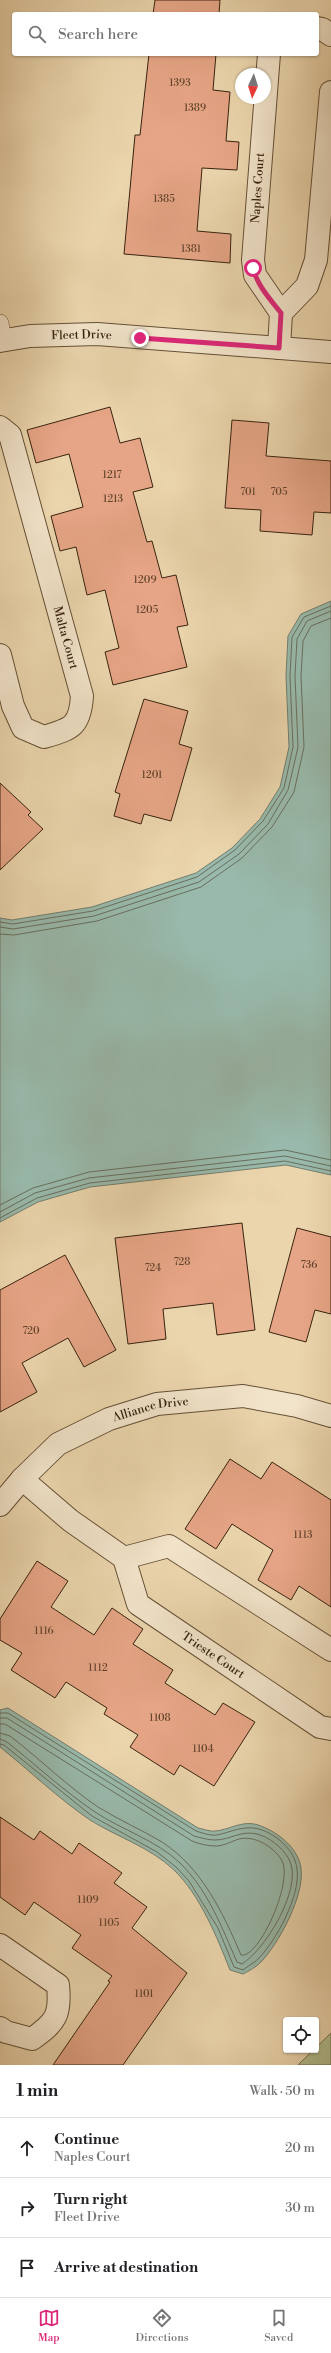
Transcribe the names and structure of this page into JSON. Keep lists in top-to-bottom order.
{
  "streets": {
    "street": [
      "Naples Court",
      "Fleet Drive",
      "Malta Court",
      "Alliance Drive",
      "Trieste Court"
    ]
  },
  "house_numbers": [
    "1393",
    "1389",
    "1385",
    "1381",
    "1217",
    "701",
    "705",
    "1213",
    "1209",
    "1205",
    "1201",
    "728",
    "736",
    "724",
    "720",
    "1113",
    "1116",
    "1112",
    "1108",
    "1104",
    "1109",
    "1105",
    "1101"
  ],
  "north": "bottom",
  "page": {
    "search": "Search here",
    "heading": ["1 min", "Walk · 50 m"],
    "list": [
      ["Continue", "Naples Court", "20 m"],
      ["Turn right", "Fleet Drive", "30 m"],
      "Arrive at destination"
    ],
    "nav": ["Map", "Directions", "Saved"]
  }
}
